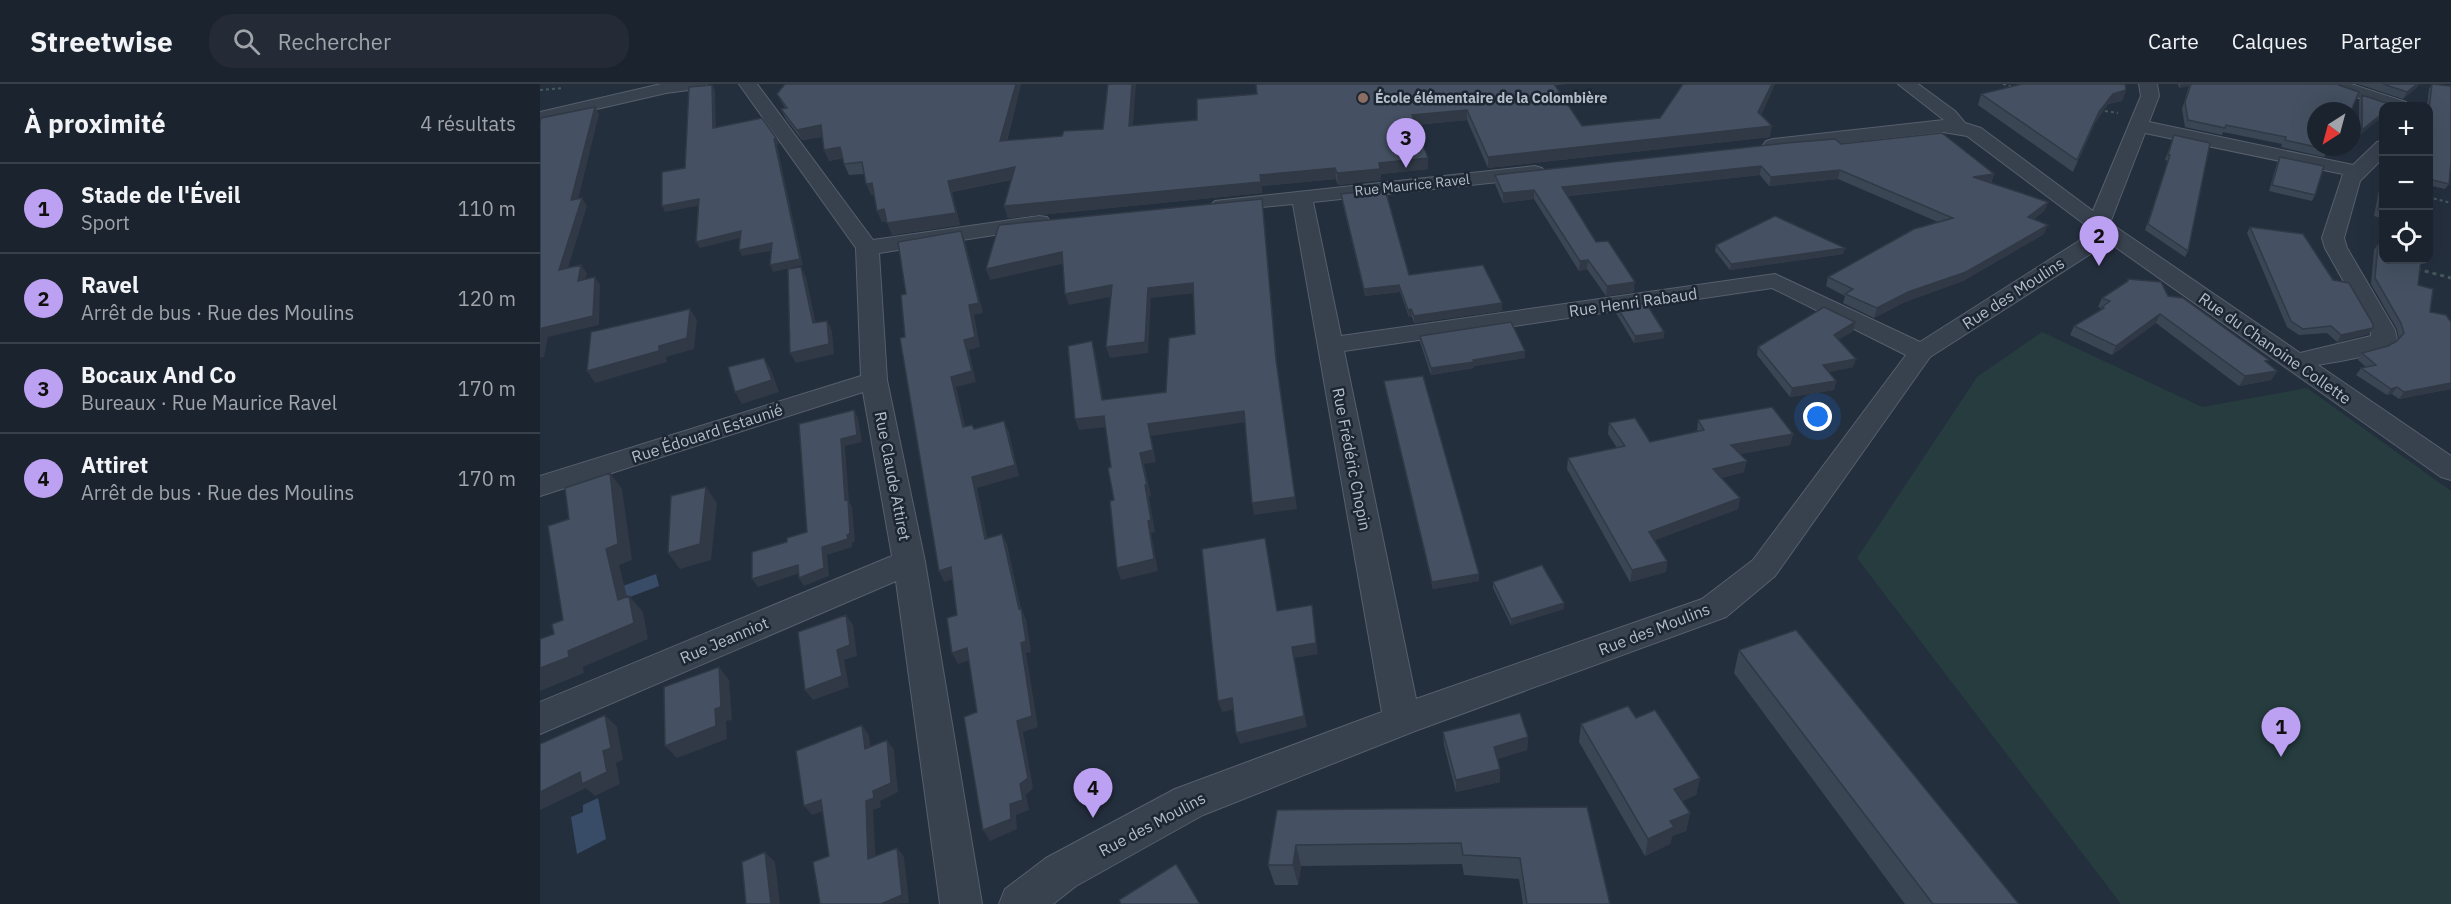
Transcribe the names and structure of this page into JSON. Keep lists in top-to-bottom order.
{
  "streets": {
    "street": [
      "Rue Maurice Ravel",
      "Rue des Moulins",
      "Rue Henri Rabaud",
      "Rue du Chanoine Collette",
      "Rue Édouard Estaunié",
      "Rue Frédéric Chopin",
      "Rue Claude Attiret",
      "Rue Jeanniot"
    ]
  },
  "crossings": [
    ["Rue Maurice Ravel", "Rue Frédéric Chopin"],
    ["Rue des Moulins", "Rue Henri Rabaud"],
    ["Rue des Moulins", "Rue du Chanoine Collette"],
    ["Rue des Moulins", "Rue Frédéric Chopin"],
    ["Rue Henri Rabaud", "Rue Frédéric Chopin"],
    ["Rue Édouard Estaunié", "Rue Claude Attiret"],
    ["Rue Claude Attiret", "Rue Jeanniot"]
  ],
  "places": ["École élémentaire de la Colombière"],
  "north": "bottom left",
  "page": {
    "header": "Streetwise",
    "search": "Rechercher",
    "nav": ["Carte", "Calques", "Partager"],
    "heading": ["À proximité", "4 résultats"],
    "map_buttons": ["+", "−"],
    "pins": [
      "3",
      "2",
      "1",
      "4"
    ],
    "list": [
      {
        "mark": "1",
        "name": "Stade de l'Éveil",
        "note": "Sport",
        "value": "110 m"
      },
      {
        "mark": "2",
        "name": "Ravel",
        "note": "Arrêt de bus · Rue des Moulins",
        "value": "120 m"
      },
      {
        "mark": "3",
        "name": "Bocaux And Co",
        "note": "Bureaux · Rue Maurice Ravel",
        "value": "170 m"
      },
      {
        "mark": "4",
        "name": "Attiret",
        "note": "Arrêt de bus · Rue des Moulins",
        "value": "170 m"
      }
    ]
  }
}
